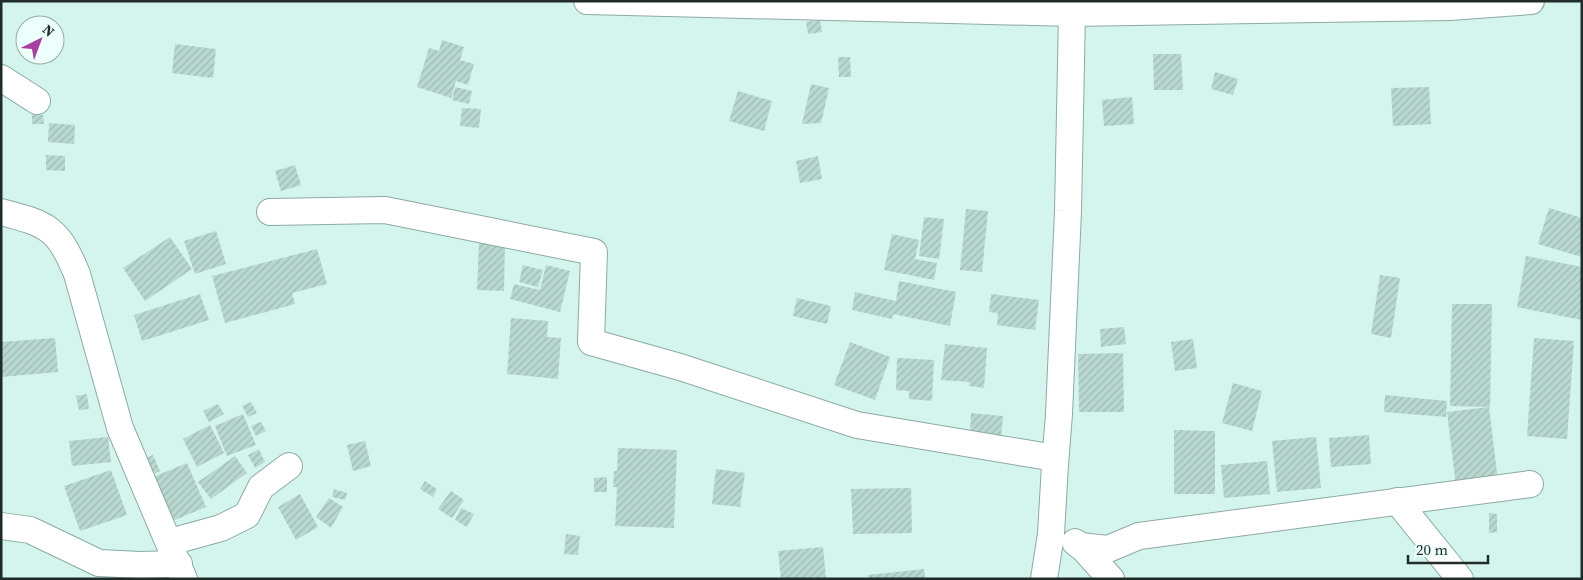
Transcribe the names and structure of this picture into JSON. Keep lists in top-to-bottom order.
{
  "scale_bar": "20 m",
  "north": "top right"
}
